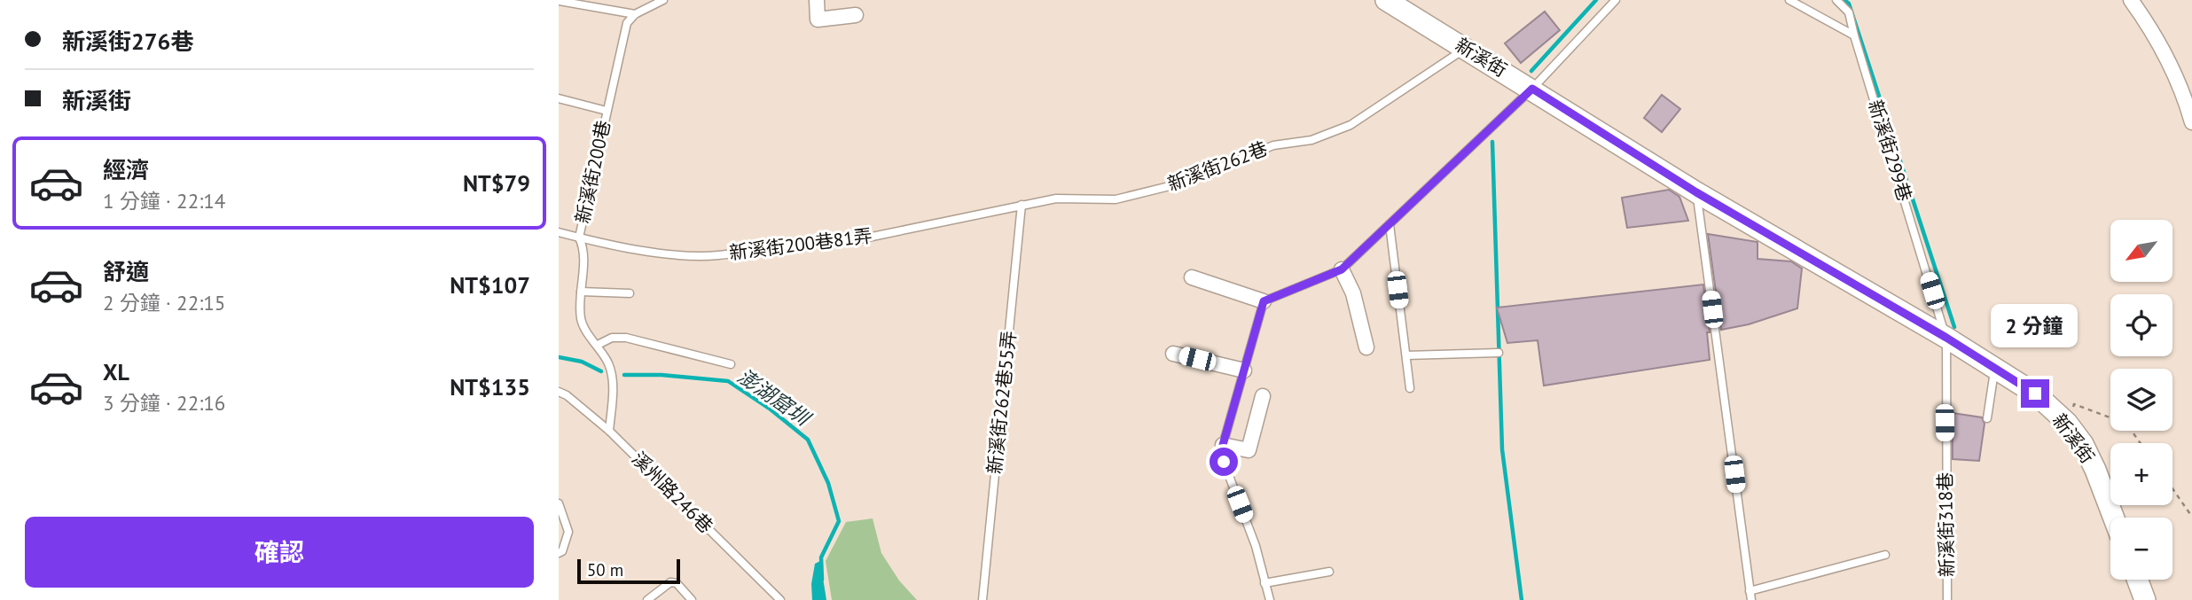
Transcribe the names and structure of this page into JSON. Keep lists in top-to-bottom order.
{
  "streets": {
    "street": ["新溪街"],
    "lane": [
      "新溪街299巷",
      "新溪街262巷",
      "新溪街200巷",
      "新溪街200巷81弄",
      "新溪街262巷55弄",
      "溪州路246巷",
      "新溪街318巷"
    ]
  },
  "crossings": [
    ["新溪街", "新溪街299巷"],
    ["新溪街", "新溪街262巷"],
    ["新溪街", "新溪街318巷"],
    ["新溪街299巷", "新溪街318巷"],
    ["新溪街262巷", "新溪街200巷81弄"],
    ["新溪街262巷", "新溪街262巷55弄"],
    ["新溪街200巷", "新溪街200巷81弄"],
    ["新溪街200巷", "溪州路246巷"],
    ["新溪街200巷81弄", "新溪街262巷55弄"]
  ],
  "water": ["澎湖窟圳"],
  "scale_bar": "50 m",
  "north": "bottom left",
  "page": {
    "banner": ["新溪街276巷", "新溪街"],
    "list": [
      {
        "name": "經濟",
        "note": "1 分鐘 · 22:14",
        "value": "NT$79"
      },
      {
        "name": "舒適",
        "note": "2 分鐘 · 22:15",
        "value": "NT$107"
      },
      {
        "name": "XL",
        "note": "3 分鐘 · 22:16",
        "value": "NT$135"
      }
    ],
    "map_buttons": ["+", "−"],
    "bubble": "2 分鐘",
    "buttons": "確認",
    "scale": "50 m"
  }
}
